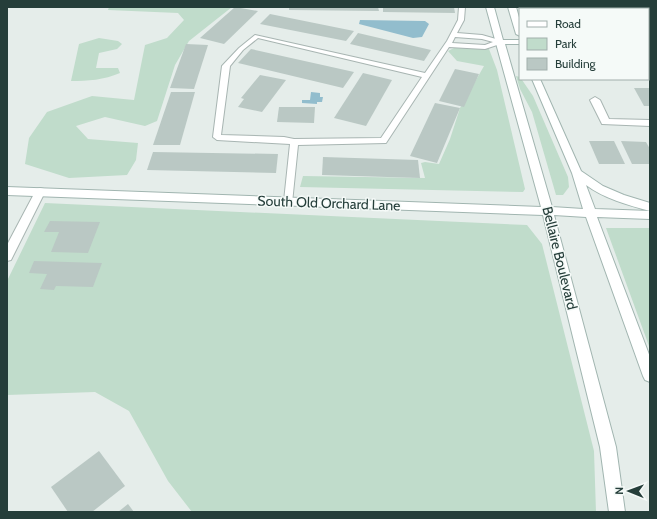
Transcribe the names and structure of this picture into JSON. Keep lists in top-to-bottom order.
{
  "streets": {
    "main road": ["South Old Orchard Lane", "Bellaire Boulevard"]
  },
  "crossings": [
    ["South Old Orchard Lane", "Bellaire Boulevard"]
  ],
  "legend": ["Road", "Park", "Building"],
  "north": "left"
}
